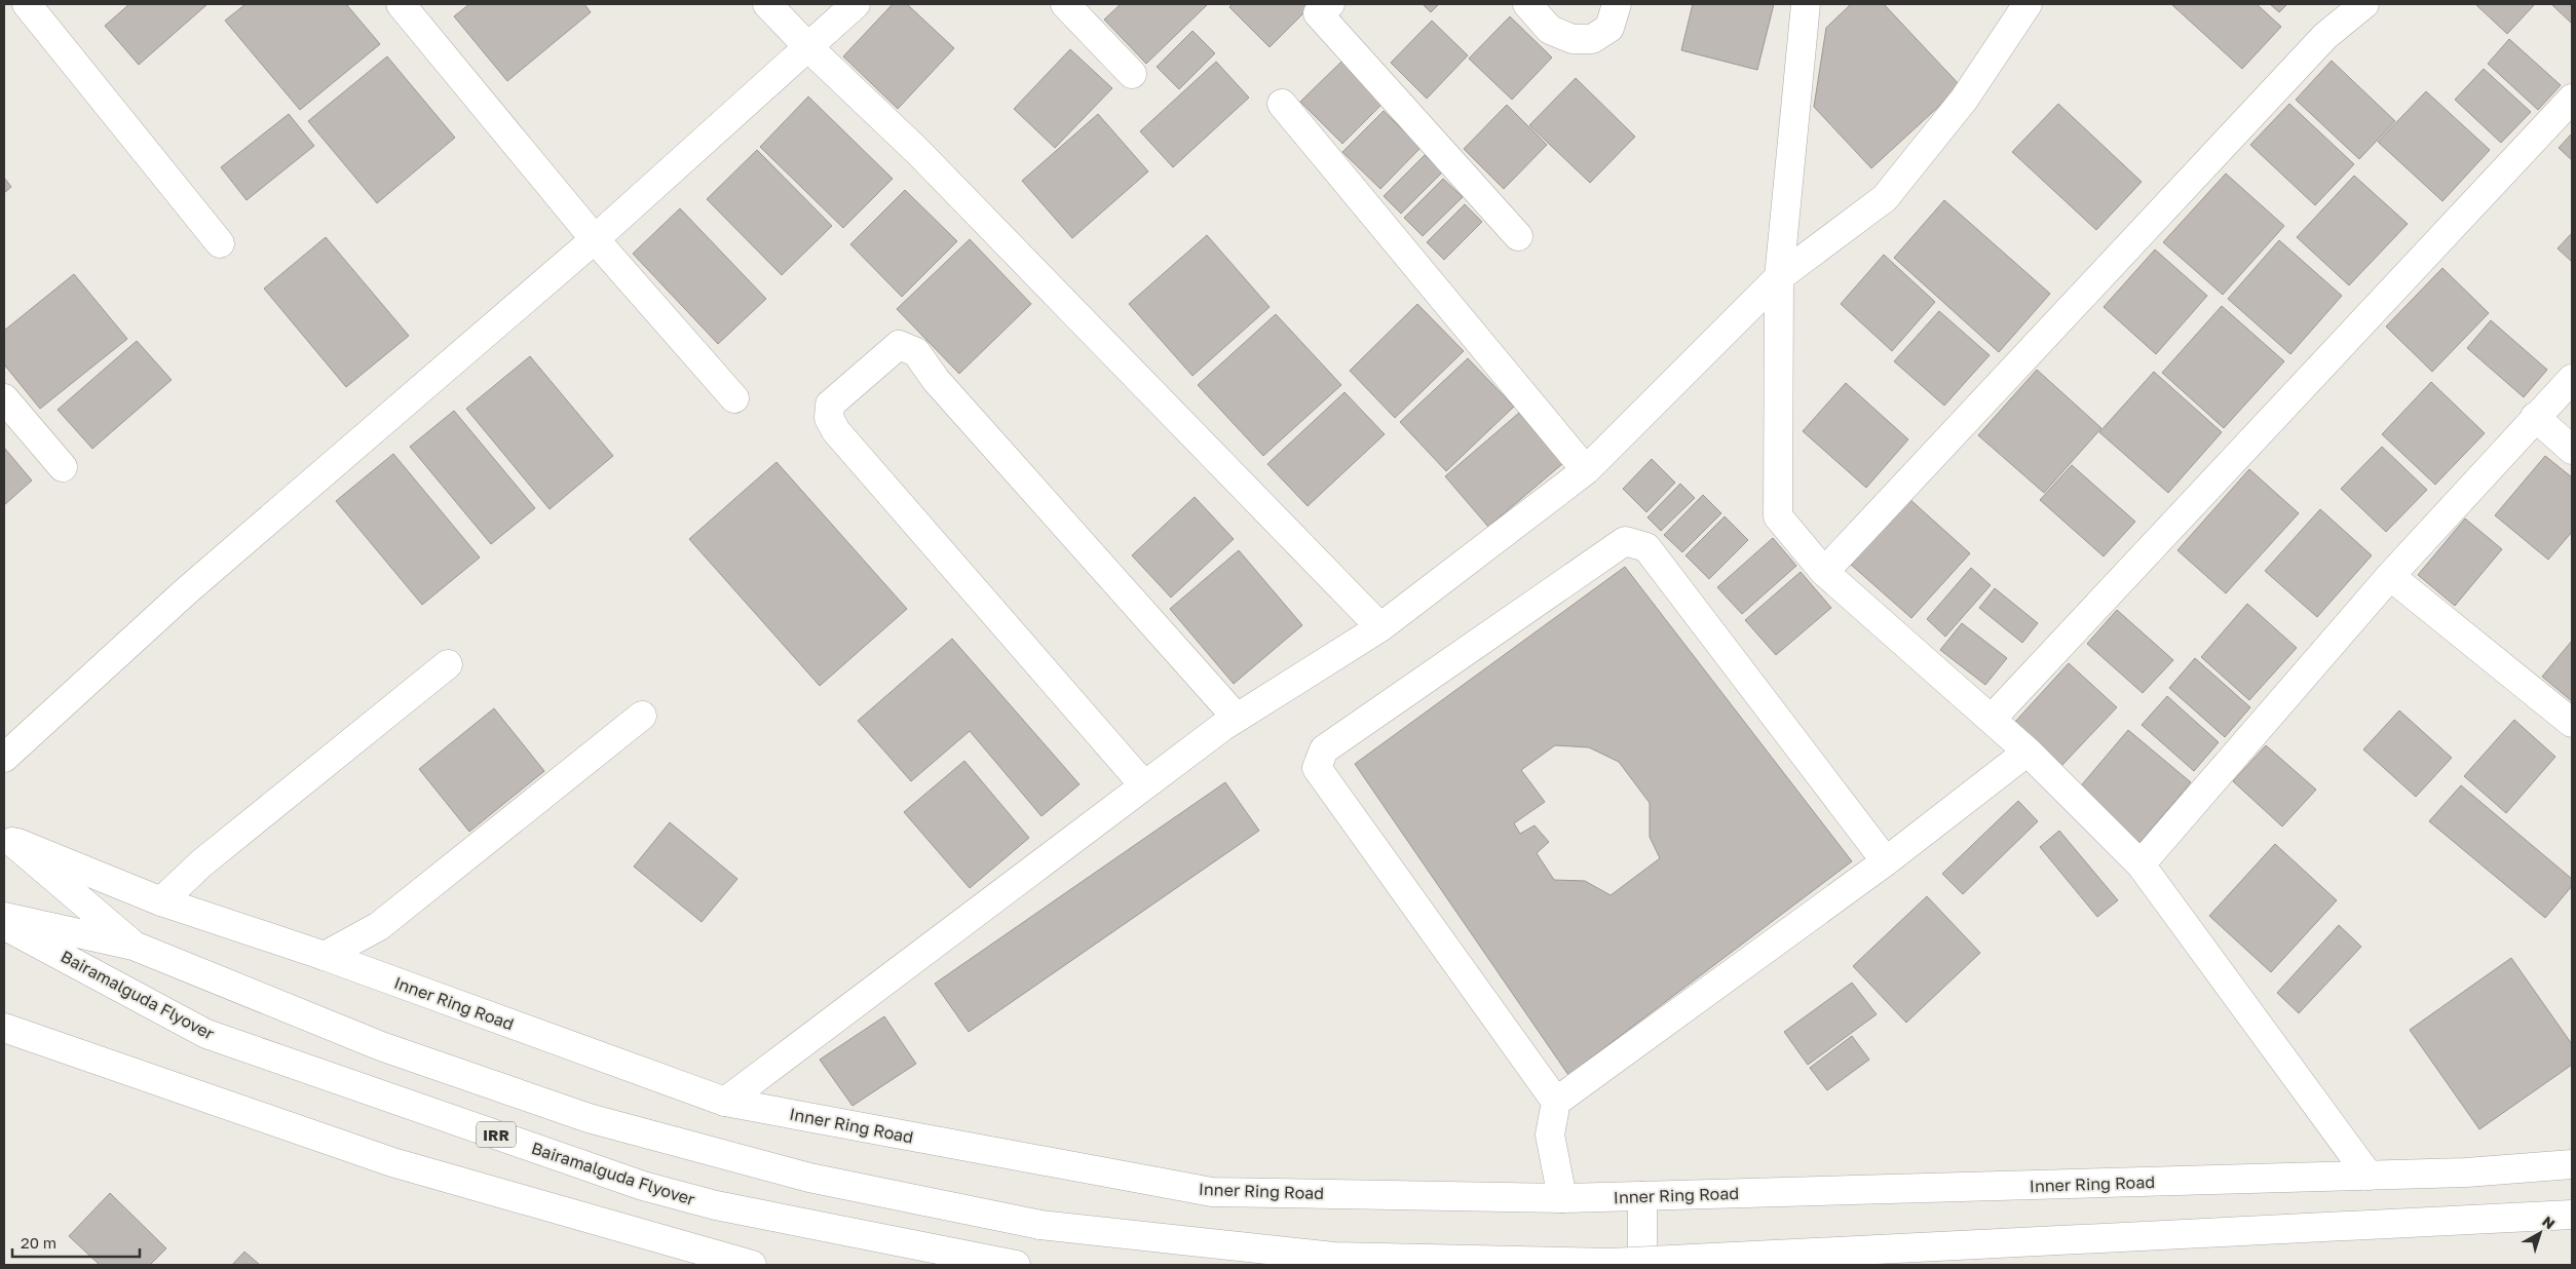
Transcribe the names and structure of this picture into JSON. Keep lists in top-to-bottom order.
{
  "streets": {
    "main road": ["Bairamalguda Flyover", "Inner Ring Road", "IRR"]
  },
  "scale_bar": "20 m",
  "north": "top right"
}
